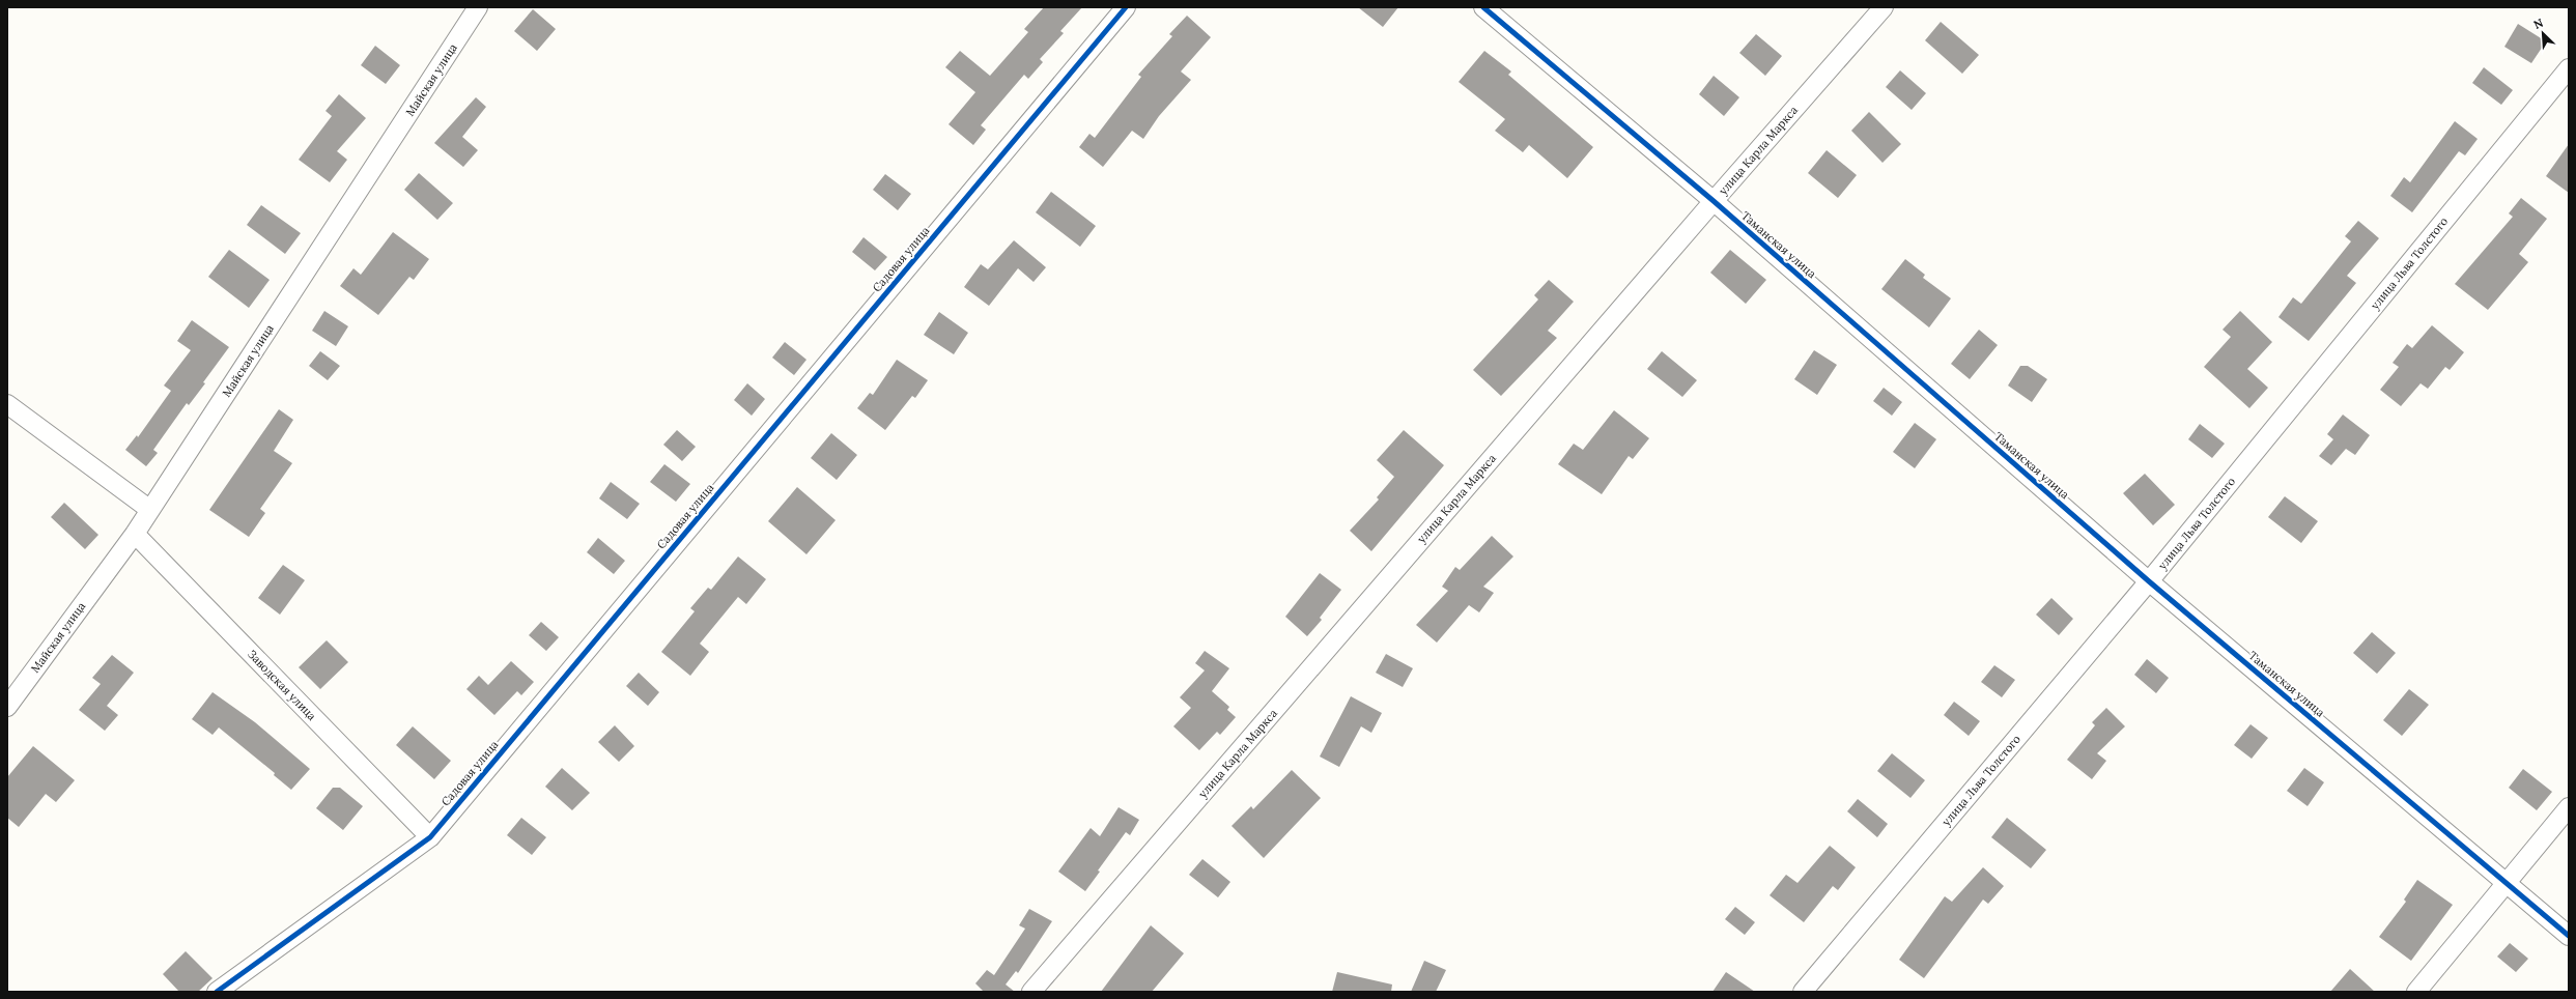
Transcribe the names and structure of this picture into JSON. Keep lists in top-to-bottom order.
{
  "streets": {
    "street": [
      "Майская улица",
      "улица Карла Маркса",
      "Таманская улица",
      "Садовая улица",
      "улица Льва Толстого",
      "Заводская улица"
    ]
  },
  "crossings": [
    ["Майская улица", "Заводская улица"],
    ["улица Карла Маркса", "Таманская улица"],
    ["Таманская улица", "улица Льва Толстого"],
    ["Садовая улица", "Заводская улица"]
  ],
  "north": "top left"
}
